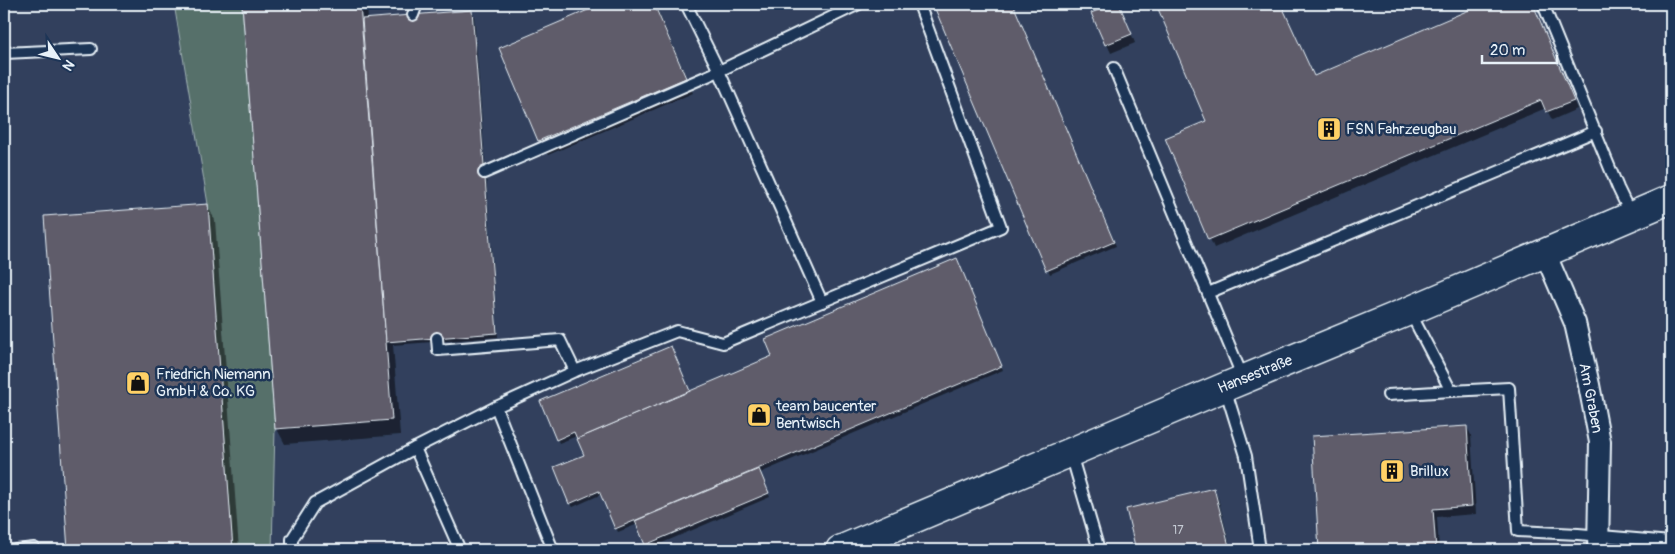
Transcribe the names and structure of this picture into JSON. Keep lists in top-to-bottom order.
{
  "streets": {
    "street": ["Hansestraße", "Am Graben"]
  },
  "crossings": [
    ["Hansestraße", "Am Graben"]
  ],
  "places": {
    "building": ["FSN Fahrzeugbau", "Brillux"],
    "shop": ["Friedrich Niemann GmbH & Co. KG", "team baucenter Bentwisch"]
  },
  "house_numbers": ["17"],
  "scale_bar": "20 m",
  "north": "bottom right"
}
